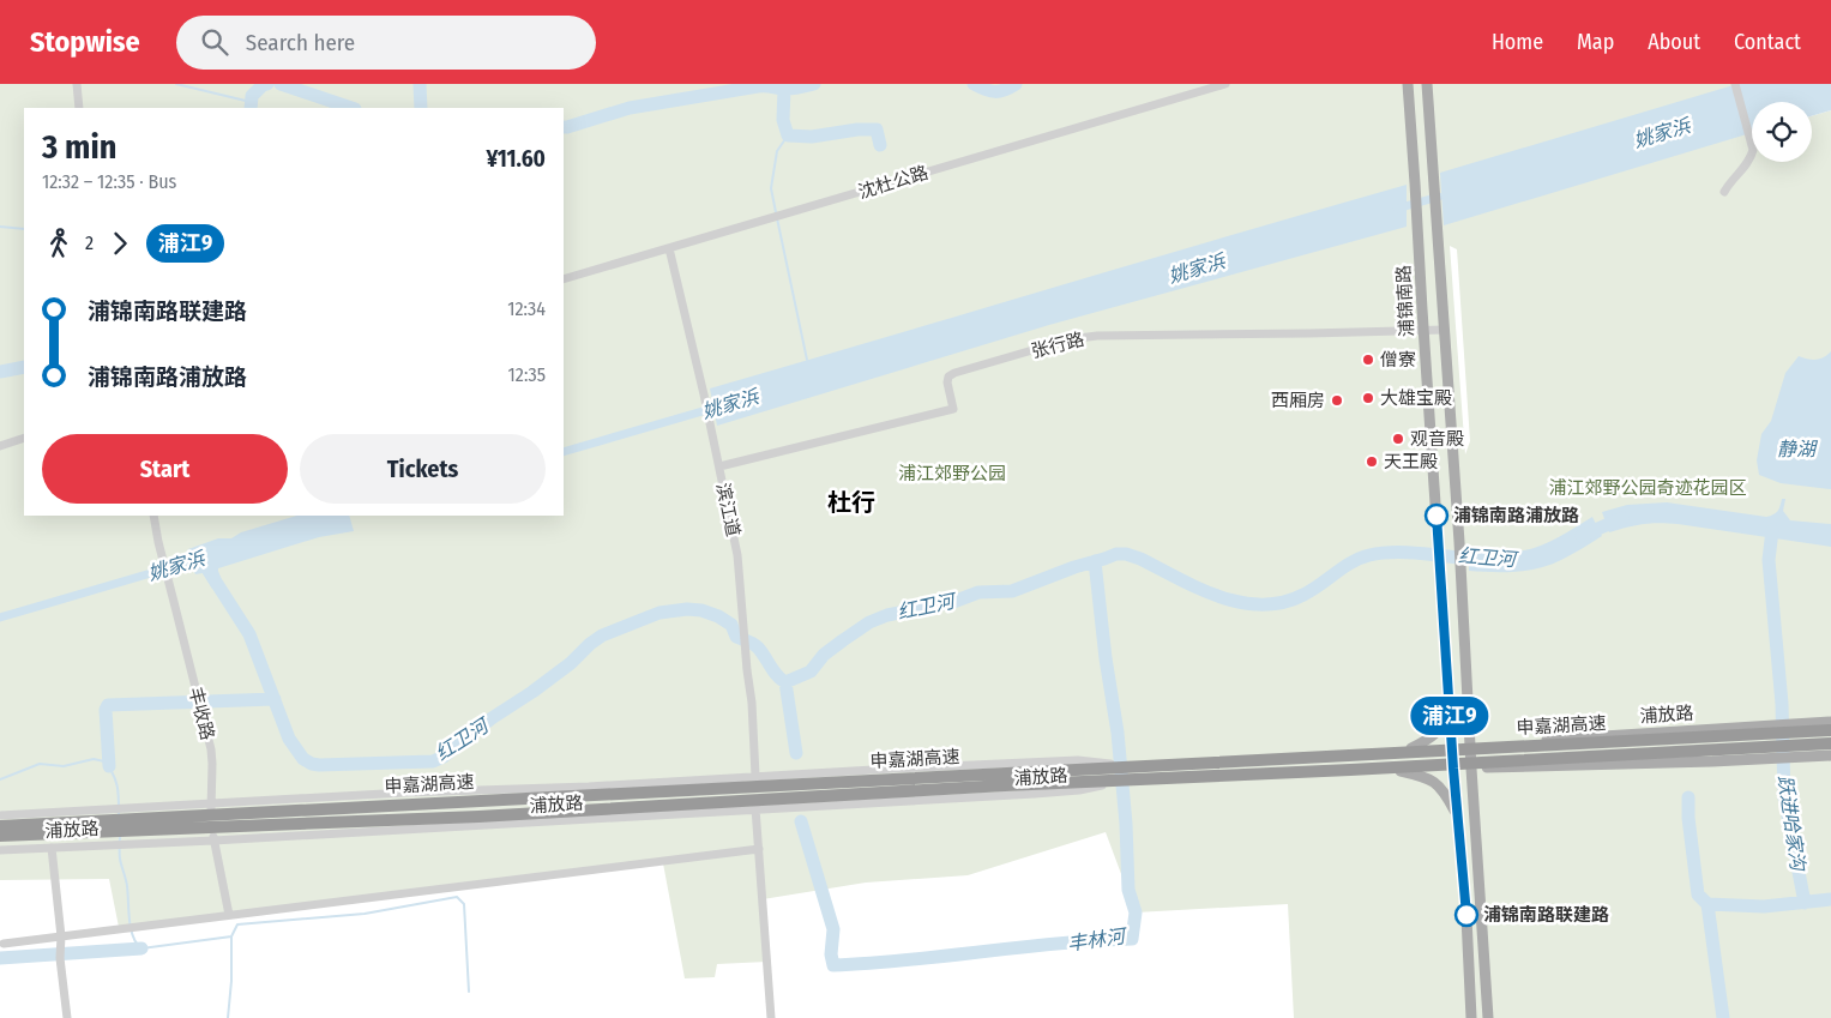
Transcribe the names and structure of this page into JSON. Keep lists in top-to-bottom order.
{
  "streets": {
    "highway": ["申嘉湖高速"],
    "main road": ["浦锦南路", "浦放路"],
    "street": [
      "沈杜公路",
      "张行路",
      "滨江道",
      "丰收路"
    ]
  },
  "crossings": [
    ["沈杜公路", "滨江道"],
    ["浦锦南路", "张行路"],
    ["浦锦南路", "浦放路"],
    ["张行路", "滨江道"],
    ["滨江道", "浦放路"],
    ["丰收路", "浦放路"],
    ["浦放路", "申嘉湖高速"]
  ],
  "districts": ["杜行"],
  "water": [
    "姚家浜",
    "静湖",
    "红卫河",
    "跃进哈家沟",
    "丰林河"
  ],
  "parks": ["浦江郊野公园", "浦江郊野公园奇迹花园区"],
  "places": [
    "僧寮",
    "大雄宝殿",
    "西厢房",
    "观音殿",
    "天王殿",
    "浦锦南路浦放路",
    "浦锦南路联建路"
  ],
  "lines": ["bus line 浦江9"],
  "page": {
    "header": "Stopwise",
    "search": "Search here",
    "nav": [
      "Home",
      "Map",
      "About",
      "Contact"
    ],
    "on_map": "浦江9",
    "heading": ["3 min", "12:32 – 12:35 · Bus", "¥11.60"],
    "legs": ["2", "浦江9"],
    "list": [
      {
        "name": "浦锦南路联建路",
        "value": "12:34"
      },
      {
        "name": "浦锦南路浦放路",
        "value": "12:35"
      }
    ],
    "buttons": ["Start", "Tickets"]
  }
}
